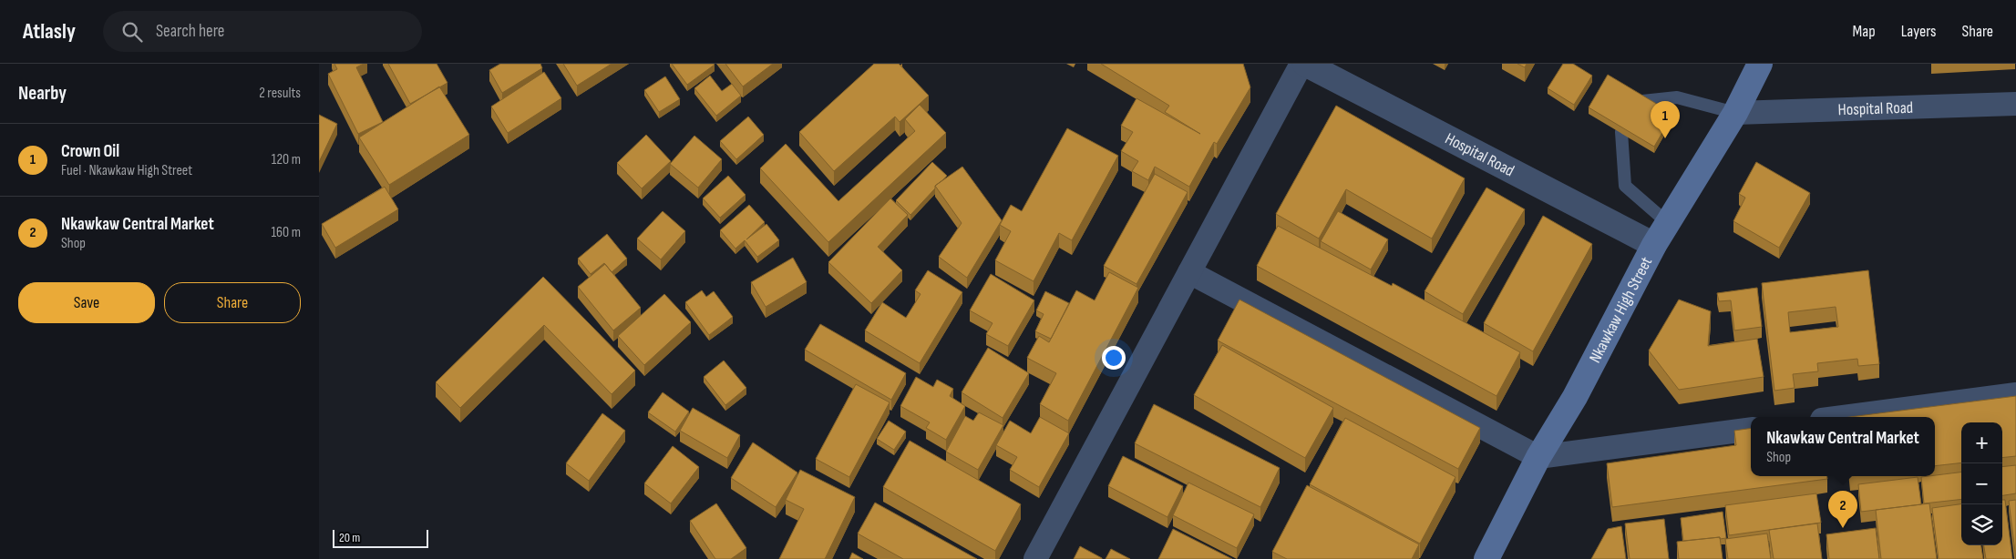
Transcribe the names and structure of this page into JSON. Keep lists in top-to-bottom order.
{
  "streets": {
    "main road": ["Nkawkaw High Street"],
    "street": ["Hospital Road"]
  },
  "crossings": [
    ["Hospital Road", "Nkawkaw High Street"]
  ],
  "scale_bar": "20 m",
  "page": {
    "header": "Atlasly",
    "search": "Search here",
    "nav": ["Map", "Layers", "Share"],
    "heading": ["Nearby", "2 results"],
    "pins": ["1", "2"],
    "list": [
      {
        "mark": "1",
        "name": "Crown Oil",
        "note": "Fuel · Nkawkaw High Street",
        "value": "120 m"
      },
      {
        "mark": "2",
        "name": "Nkawkaw Central Market",
        "note": "Shop",
        "value": "160 m"
      }
    ],
    "buttons": ["Save", "Share"],
    "popup": ["Nkawkaw Central Market", "Shop"],
    "map_buttons": ["+", "−"],
    "scale": "20 m"
  }
}
